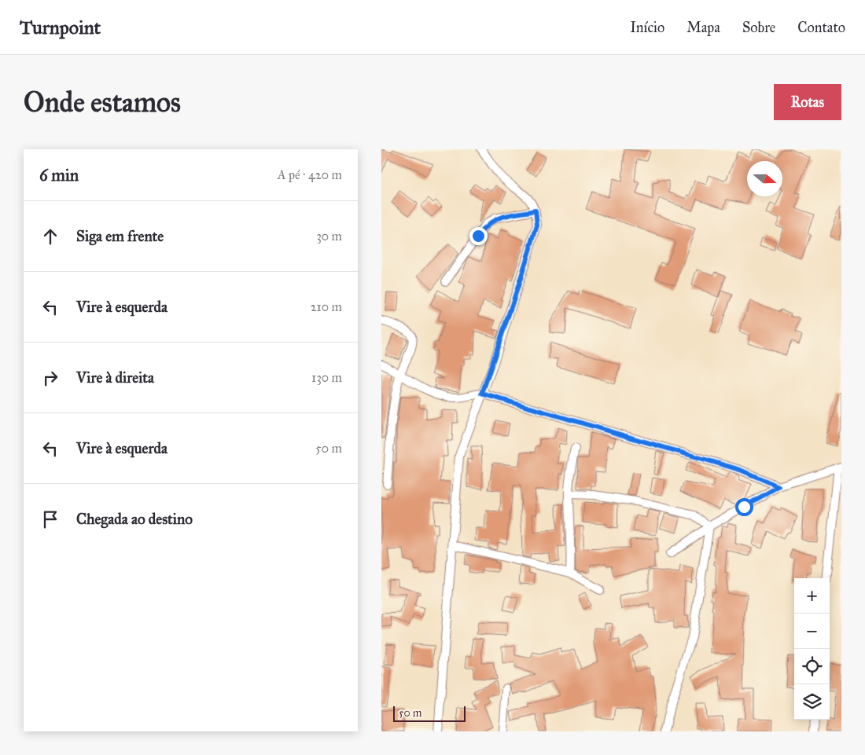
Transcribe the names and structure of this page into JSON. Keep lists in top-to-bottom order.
{
  "scale_bar": "50 m",
  "north": "right",
  "page": {
    "header": "Turnpoint",
    "nav": [
      "Início",
      "Mapa",
      "Sobre",
      "Contato"
    ],
    "buttons": "Rotas",
    "title": "Onde estamos",
    "heading": ["6 min", "A pé · 420 m"],
    "list": [
      ["Siga em frente", "30 m"],
      ["Vire à esquerda", "210 m"],
      ["Vire à direita", "130 m"],
      ["Vire à esquerda", "50 m"],
      "Chegada ao destino"
    ],
    "map_buttons": ["+", "−"],
    "scale": "50 m"
  }
}
